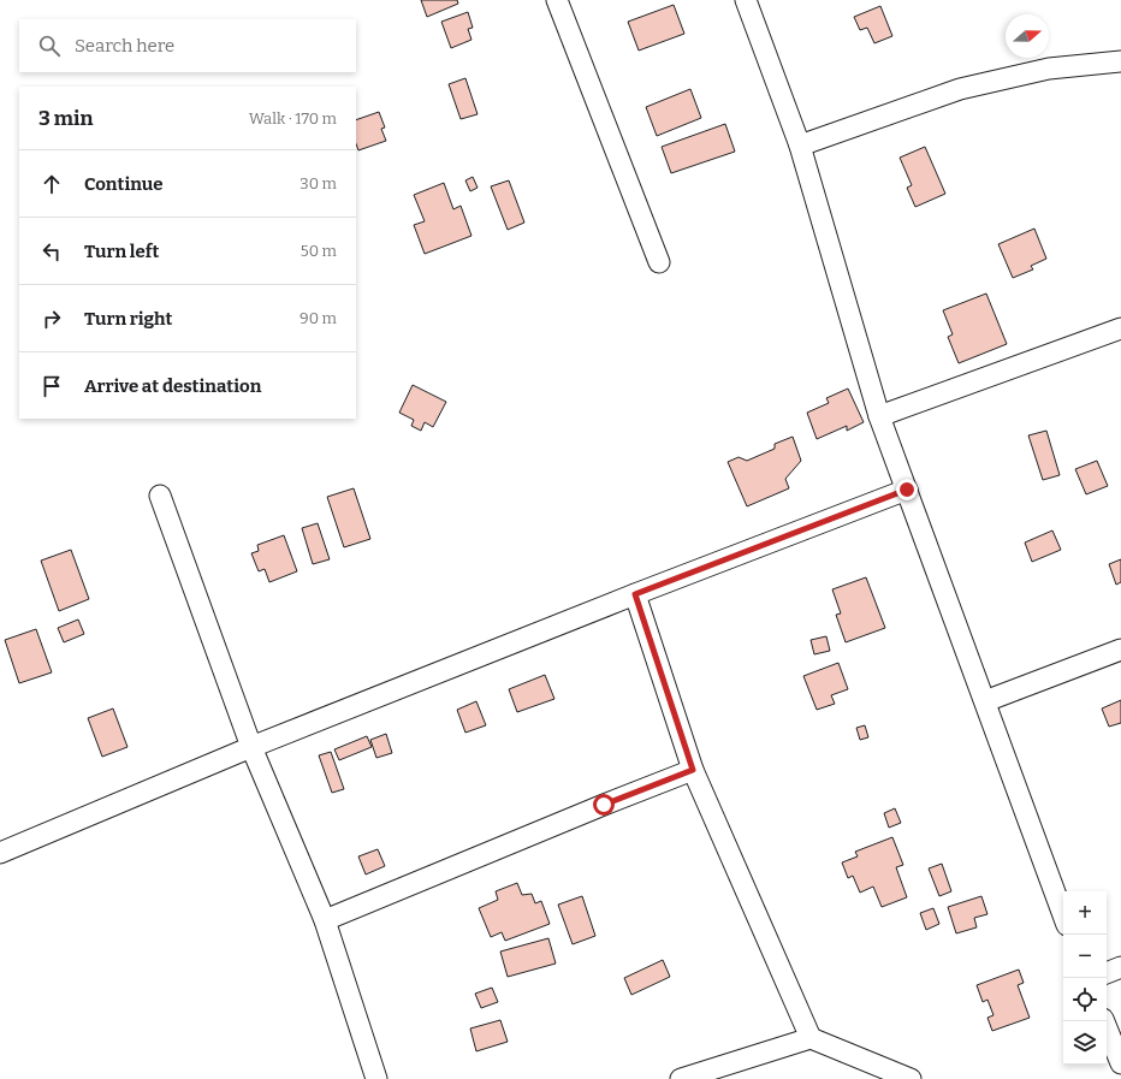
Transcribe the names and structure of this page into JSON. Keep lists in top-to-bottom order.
{
  "north": "right",
  "page": {
    "search": "Search here",
    "heading": ["3 min", "Walk · 170 m"],
    "list": [
      ["Continue", "30 m"],
      ["Turn left", "50 m"],
      ["Turn right", "90 m"],
      "Arrive at destination"
    ],
    "map_buttons": ["+", "−"]
  }
}
